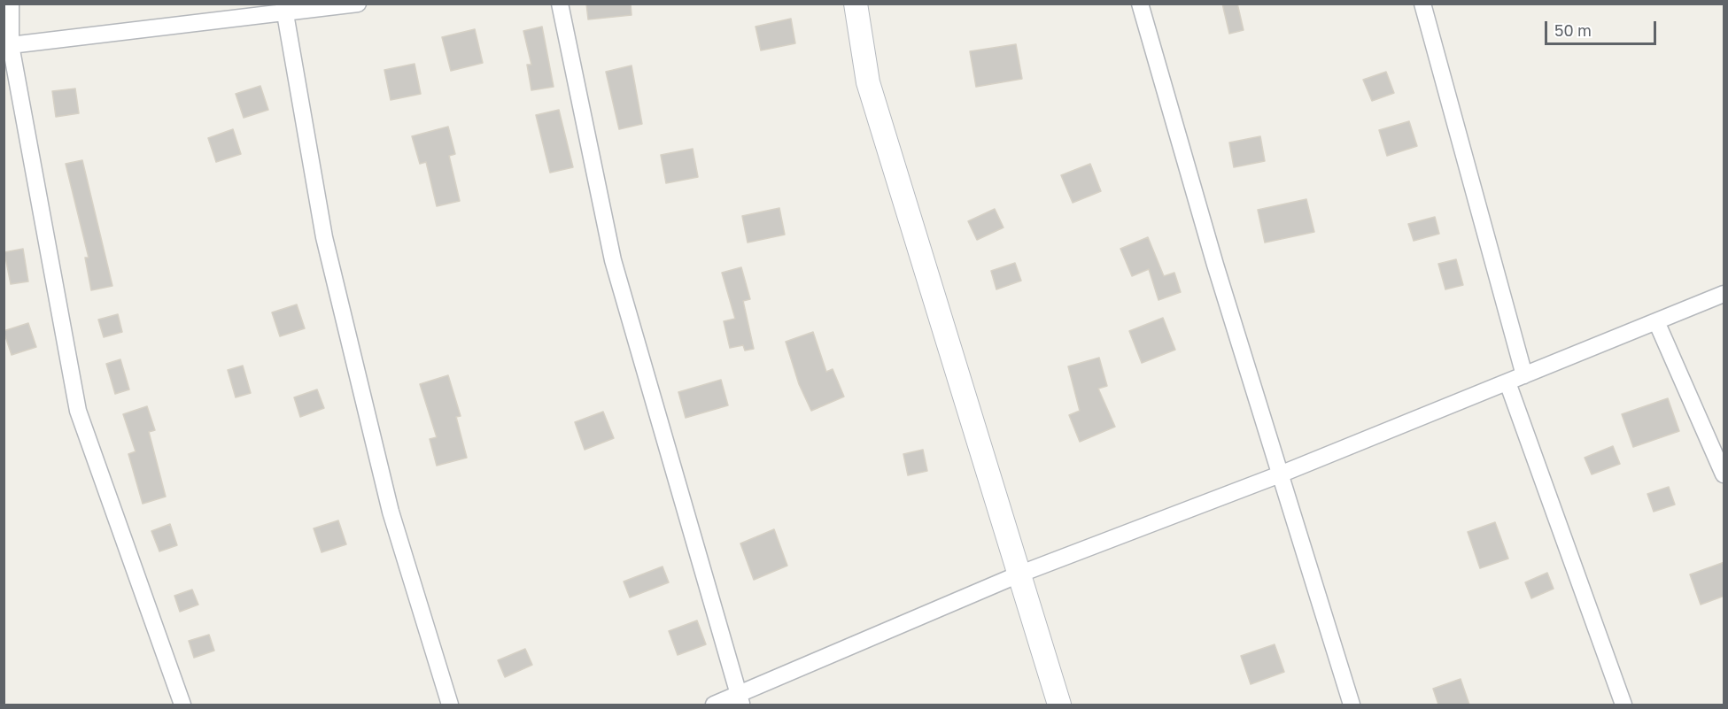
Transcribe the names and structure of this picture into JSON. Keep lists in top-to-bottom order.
{
  "scale_bar": "50 m"
}
